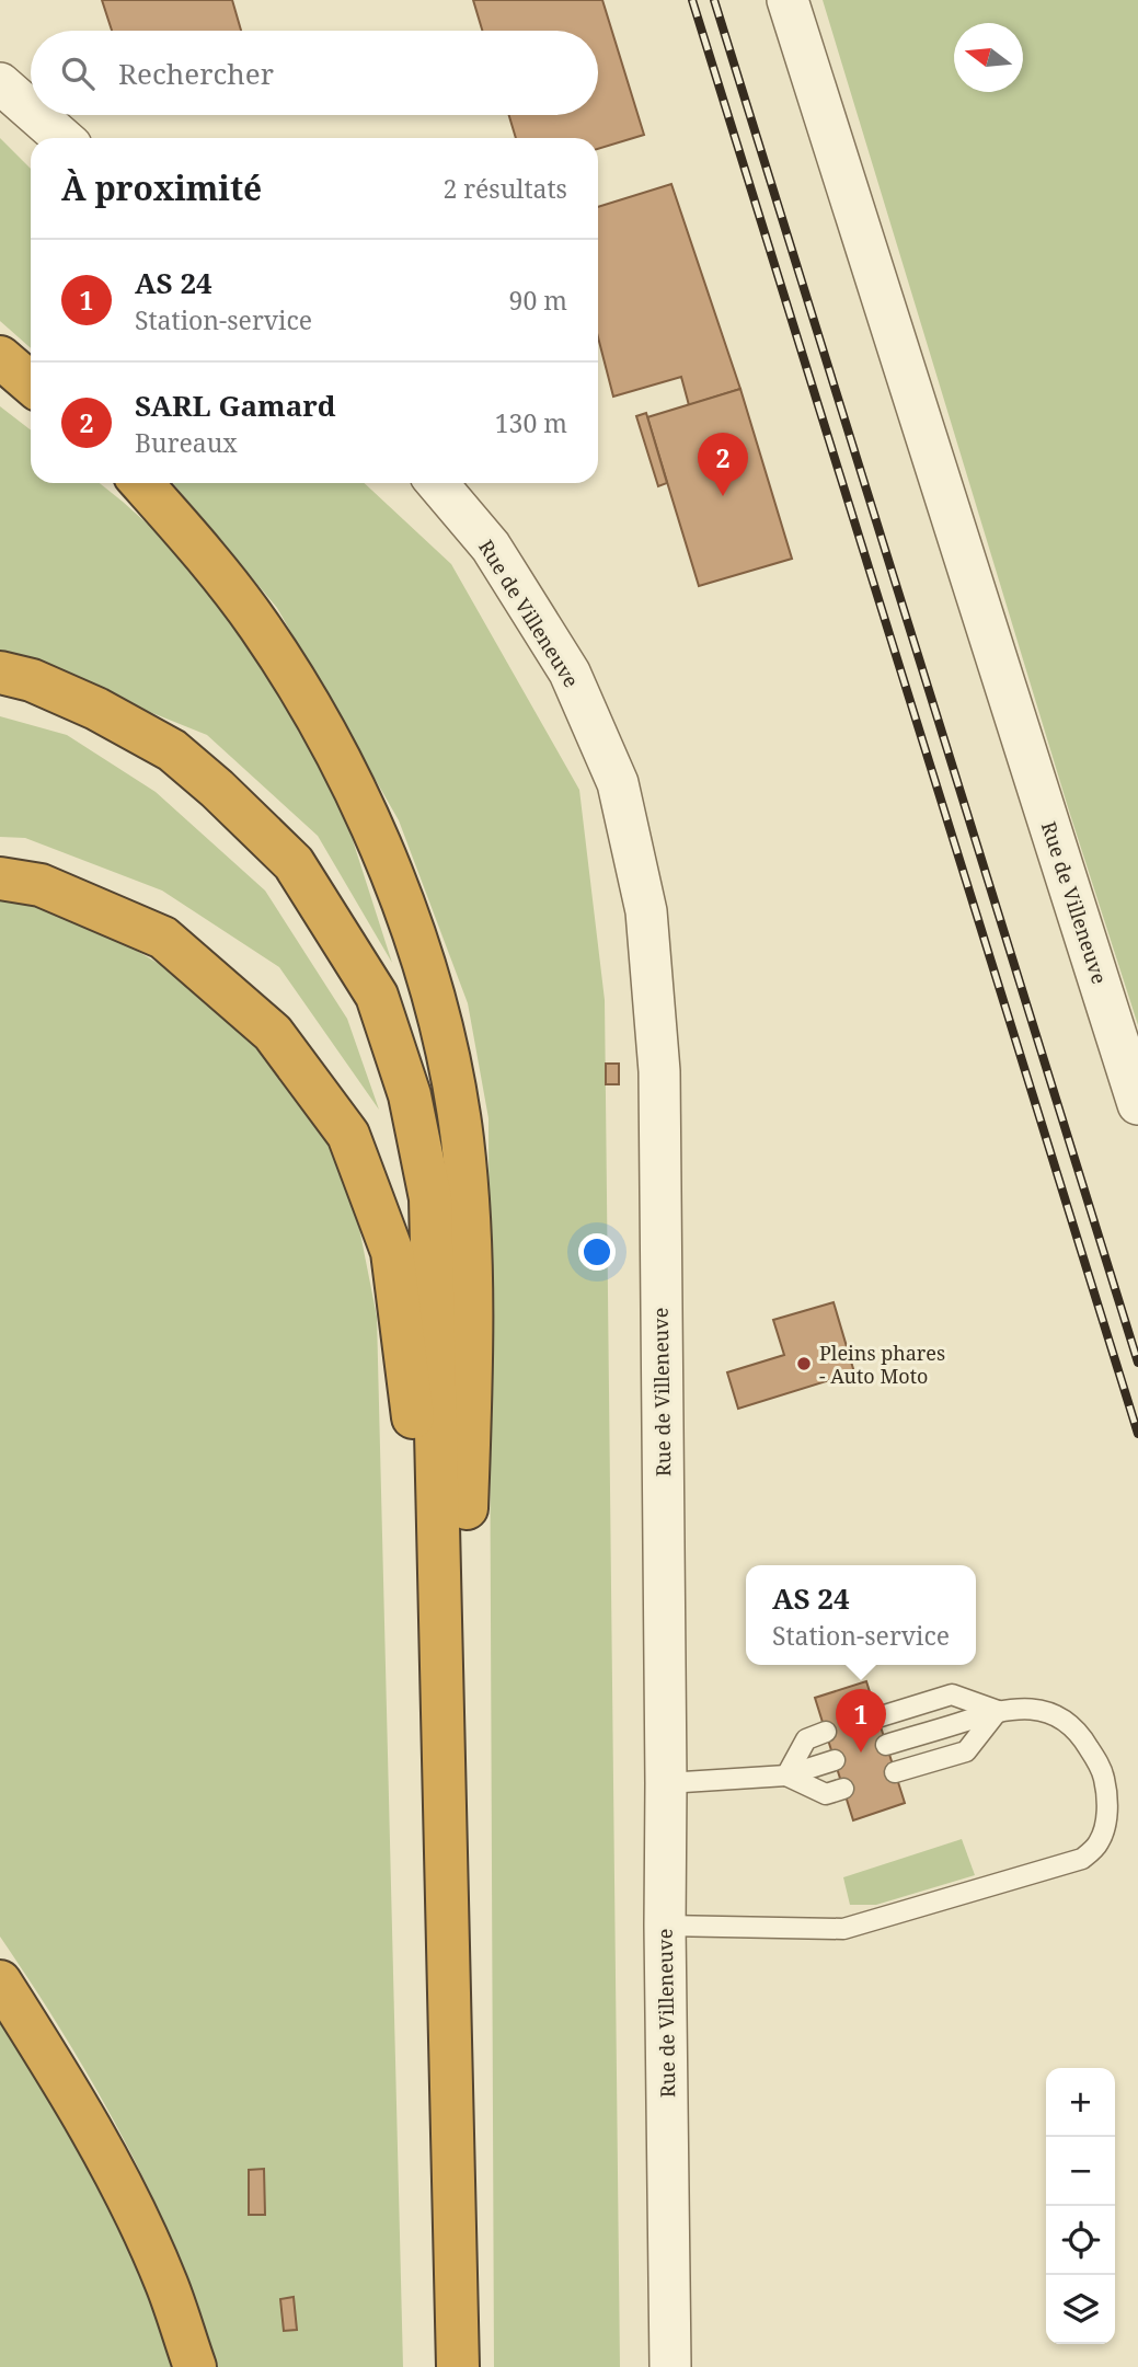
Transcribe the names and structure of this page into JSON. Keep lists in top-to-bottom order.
{
  "streets": {
    "street": ["Rue de Villeneuve"]
  },
  "places": ["Pleins phares - Auto Moto"],
  "north": "left",
  "page": {
    "search": "Rechercher",
    "heading": ["À proximité", "2 résultats"],
    "list": [
      {
        "mark": "1",
        "name": "AS 24",
        "note": "Station-service",
        "value": "90 m"
      },
      {
        "mark": "2",
        "name": "SARL Gamard",
        "note": "Bureaux",
        "value": "130 m"
      }
    ],
    "pins": ["2", "1"],
    "popup": ["AS 24", "Station-service"],
    "map_buttons": ["+", "−"]
  }
}
